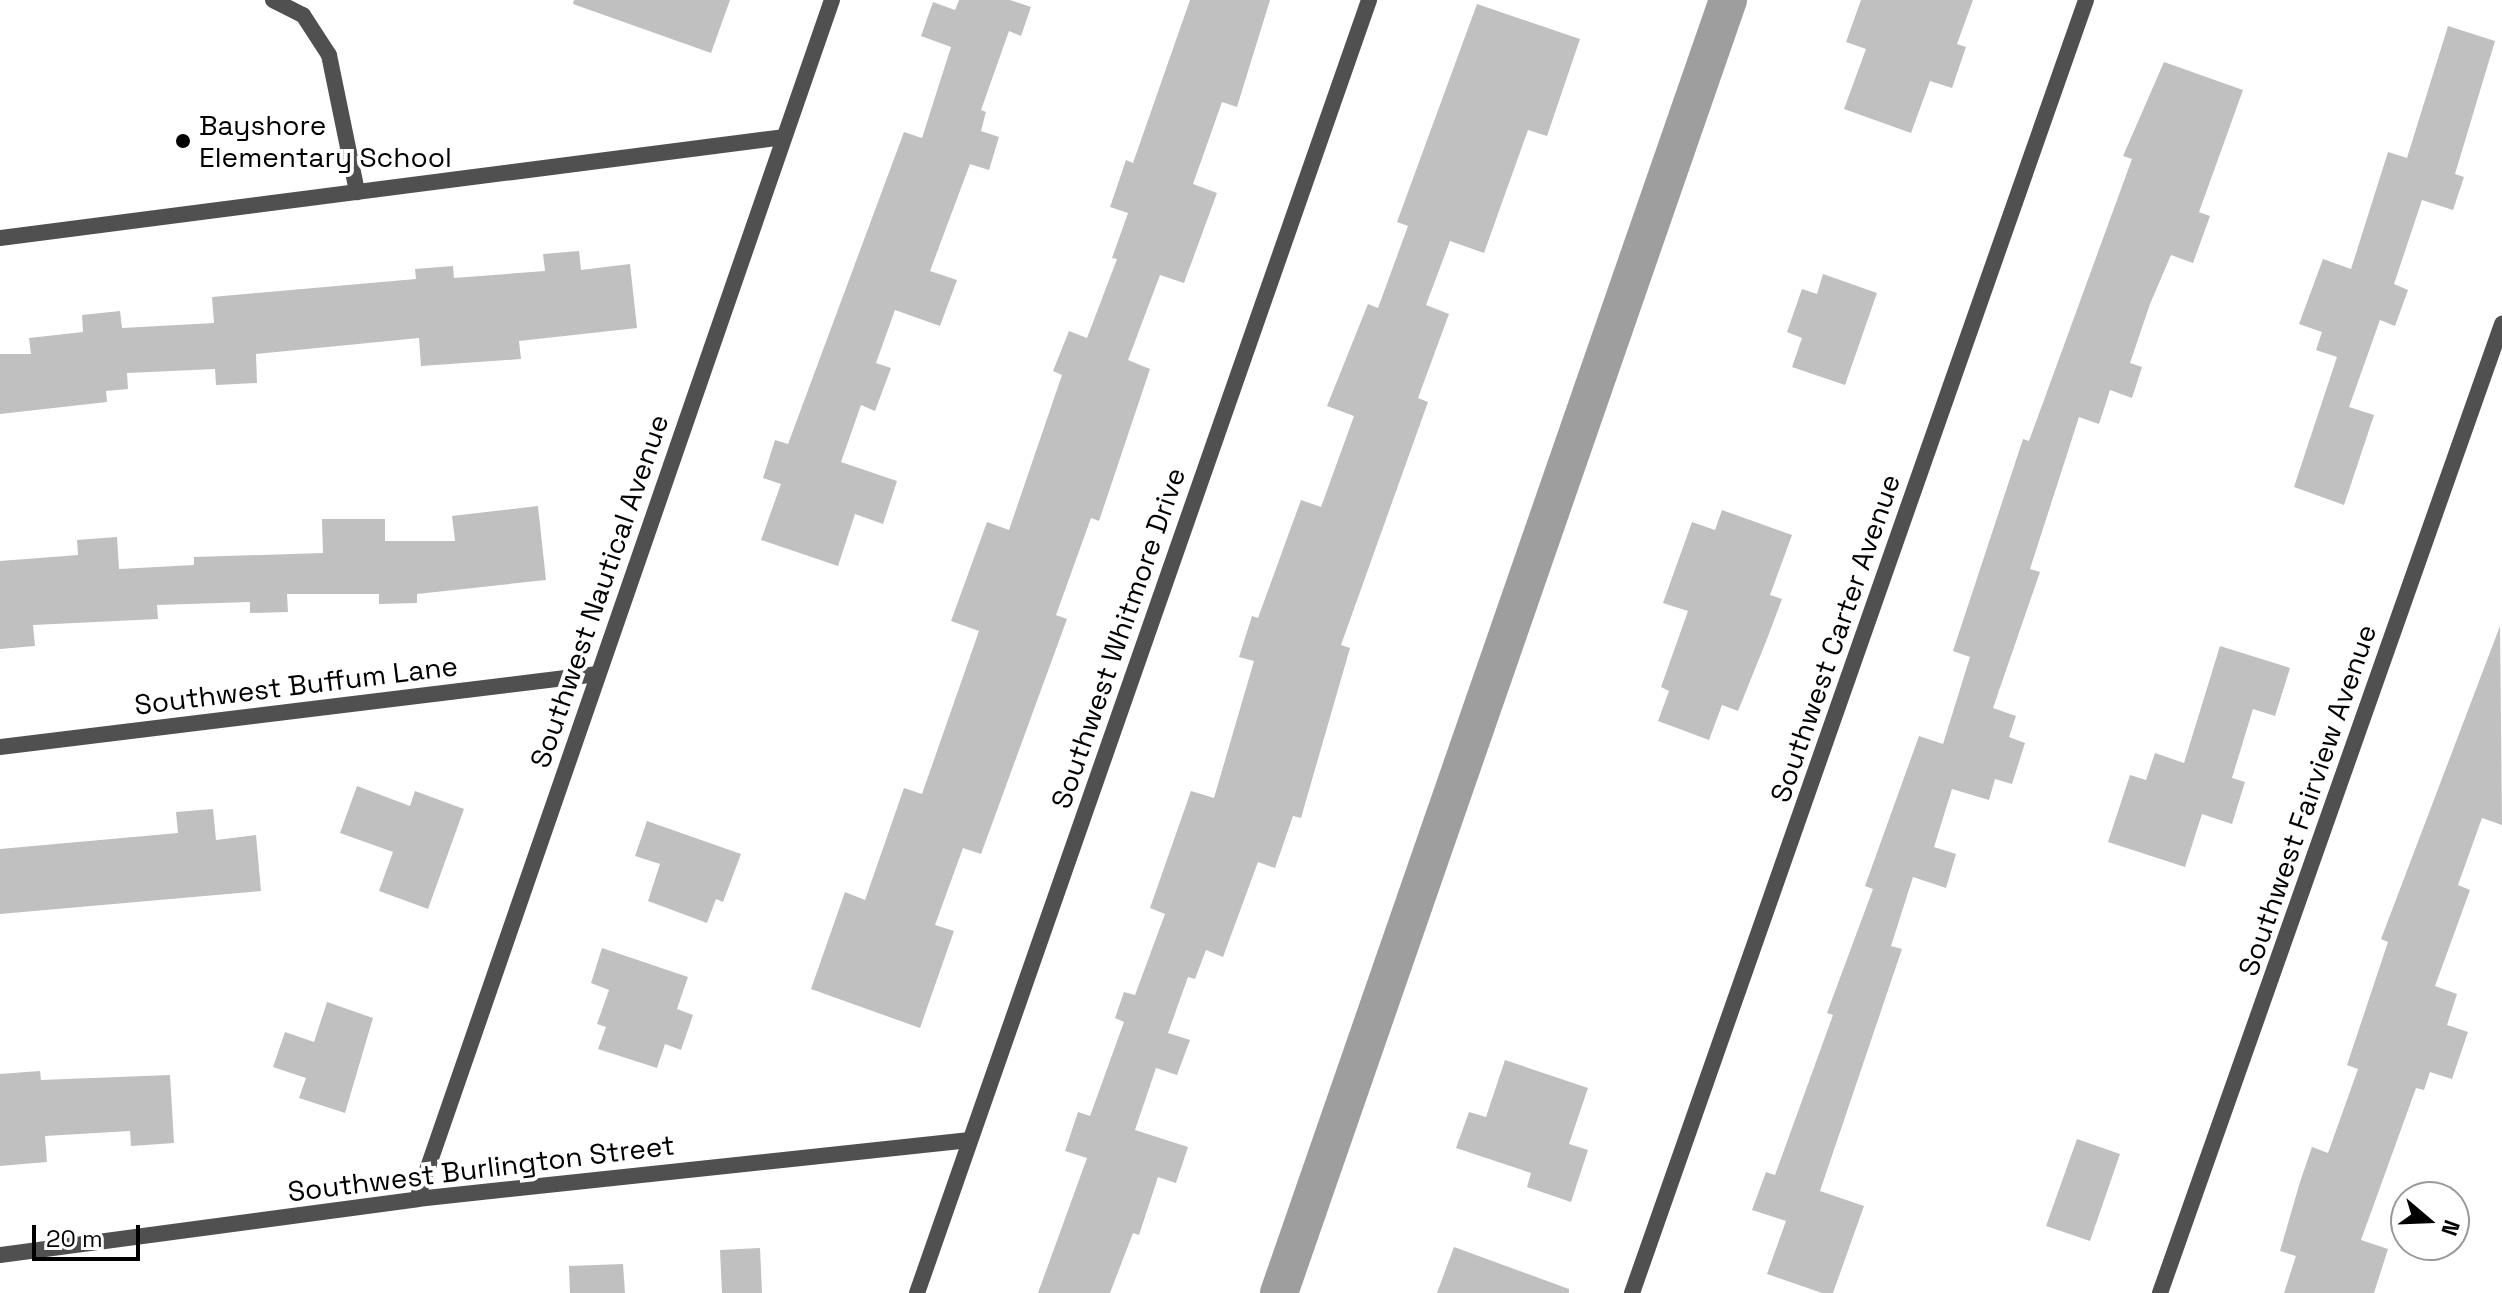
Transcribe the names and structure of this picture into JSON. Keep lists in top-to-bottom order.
{
  "streets": {
    "street": [
      "Southwest Nautical Avenue",
      "Southwest Whitmore Drive",
      "Southwest Carter Avenue",
      "Southwest Buffum Lane",
      "Southwest Fairview Avenue",
      "Southwest Burlington Street"
    ]
  },
  "crossings": [
    ["Southwest Nautical Avenue", "Southwest Buffum Lane"],
    ["Southwest Nautical Avenue", "Southwest Burlington Street"],
    ["Southwest Whitmore Drive", "Southwest Burlington Street"]
  ],
  "places": ["Bayshore Elementary School"],
  "scale_bar": "20 m",
  "north": "right"
}
